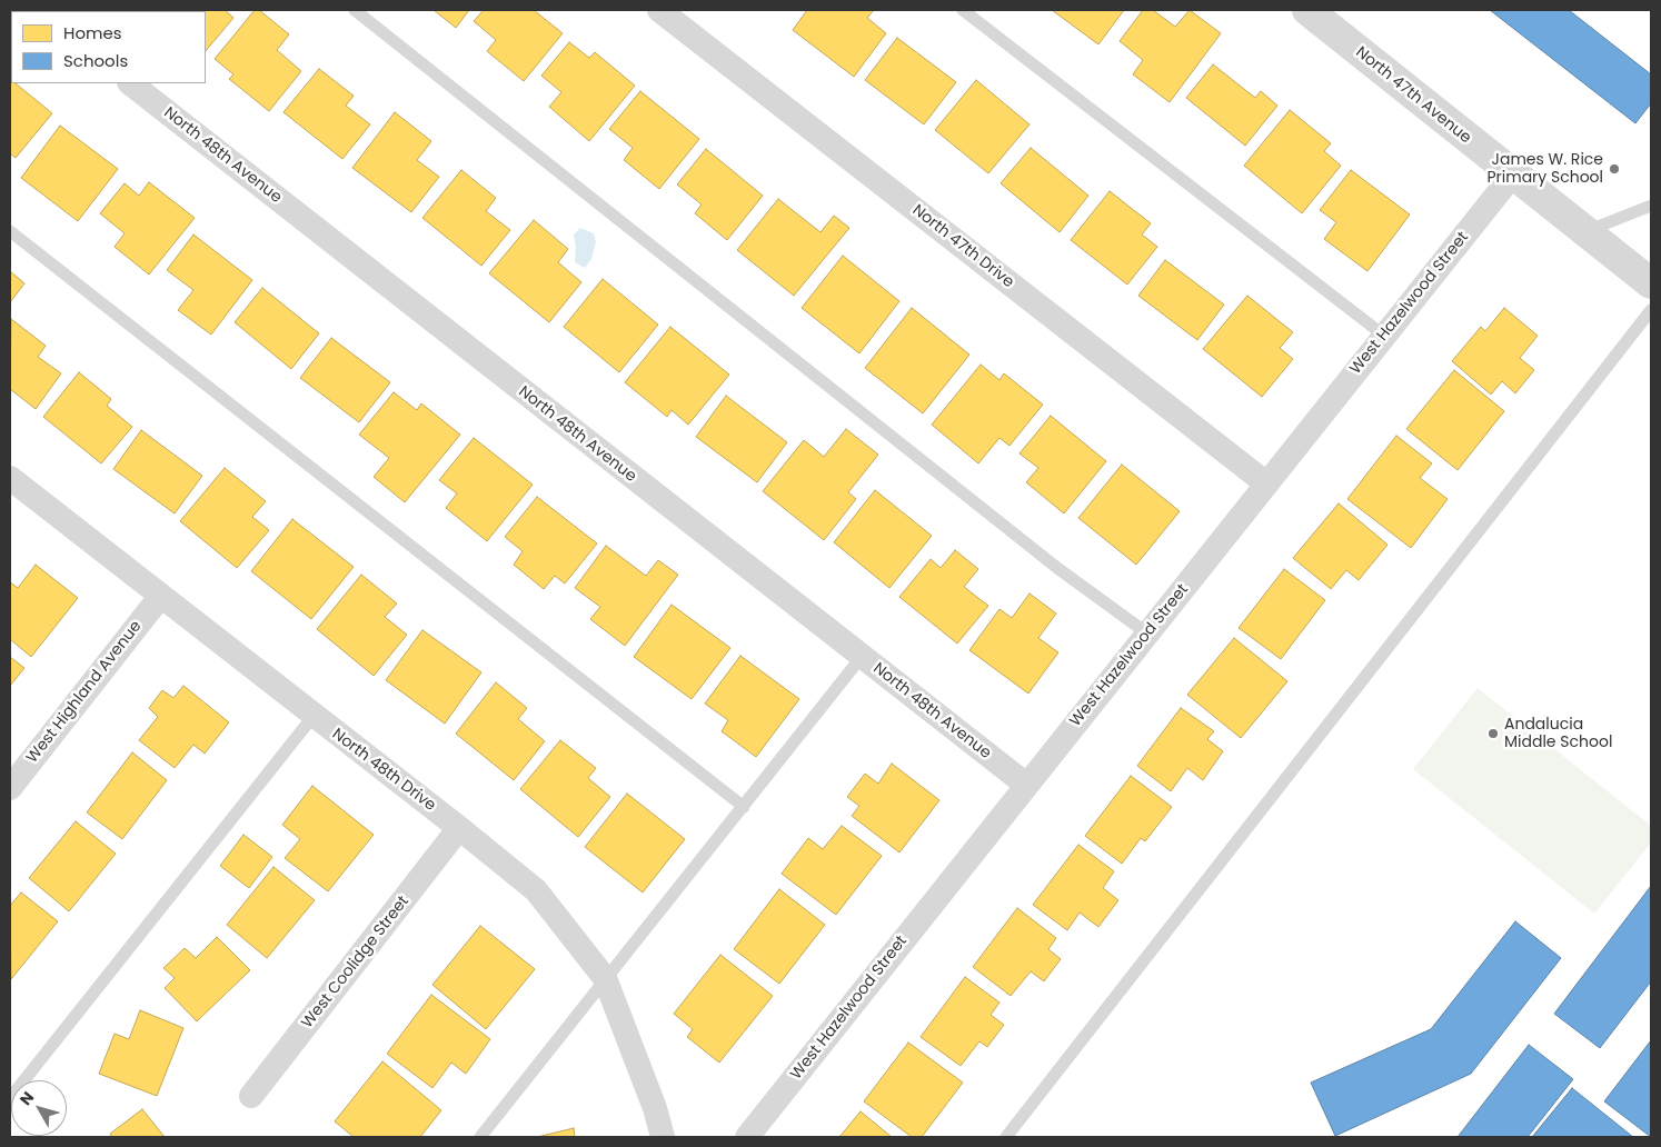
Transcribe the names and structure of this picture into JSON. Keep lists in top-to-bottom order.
{
  "streets": {
    "street": [
      "North 47th Avenue",
      "North 48th Avenue",
      "North 47th Drive",
      "West Hazelwood Street",
      "West Highland Avenue",
      "North 48th Drive",
      "West Coolidge Street"
    ]
  },
  "crossings": [
    ["North 47th Avenue", "West Hazelwood Street"],
    ["North 48th Avenue", "West Hazelwood Street"],
    ["North 47th Drive", "West Hazelwood Street"],
    ["West Highland Avenue", "North 48th Drive"],
    ["North 48th Drive", "West Coolidge Street"]
  ],
  "places": ["James W. Rice Primary School", "Andalucia Middle School"],
  "legend": ["Homes", "Schools"],
  "north": "top left"
}
